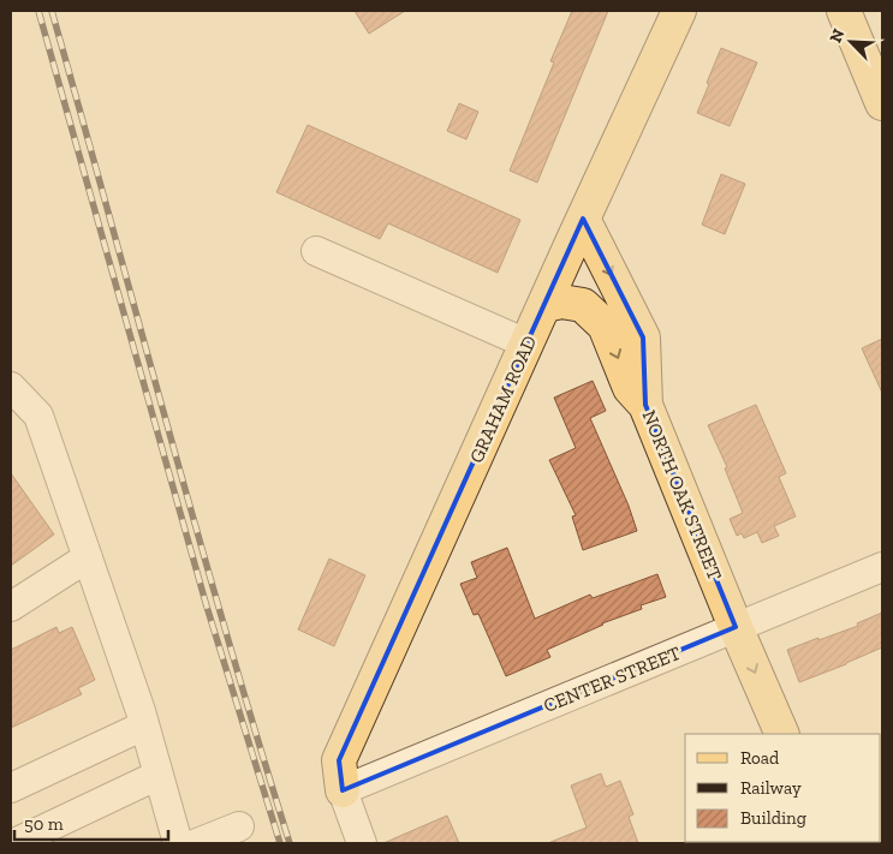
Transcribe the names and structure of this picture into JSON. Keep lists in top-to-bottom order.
{
  "streets": {
    "main road": ["GRAHAM ROAD", "NORTH OAK STREET"],
    "street": ["CENTER STREET"]
  },
  "crossings": [
    ["GRAHAM ROAD", "NORTH OAK STREET"],
    ["GRAHAM ROAD", "CENTER STREET"],
    ["NORTH OAK STREET", "CENTER STREET"]
  ],
  "one_way": ["NORTH OAK STREET"],
  "legend": ["Road", "Railway", "Building"],
  "scale_bar": "50 m",
  "north": "top left"
}
